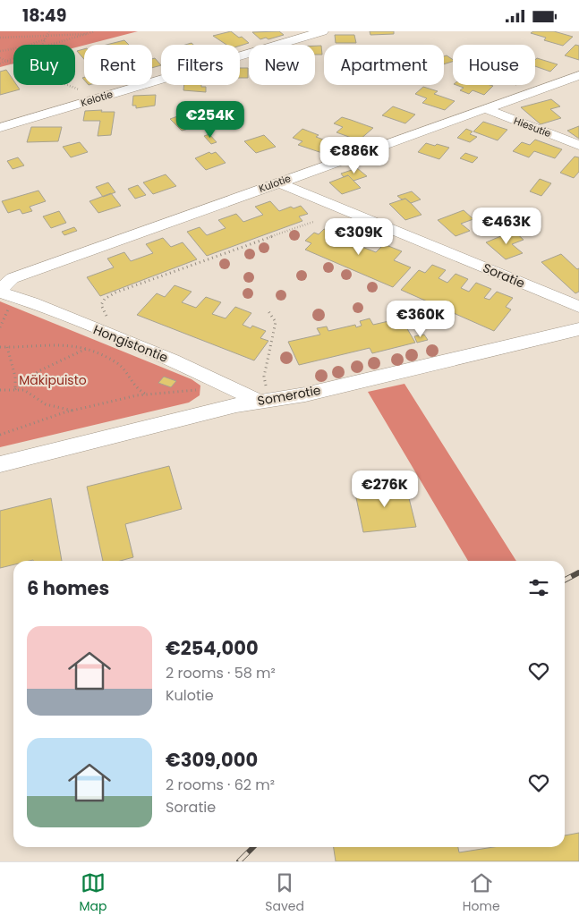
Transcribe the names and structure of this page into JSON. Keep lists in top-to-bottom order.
{
  "streets": {
    "street": [
      "Kelotie",
      "Hiesutie",
      "Kulotie",
      "Soratie",
      "Hongistontie",
      "Somerotie"
    ]
  },
  "crossings": [
    ["Hiesutie", "Kulotie"],
    ["Kulotie", "Soratie"],
    ["Kulotie", "Hongistontie"],
    ["Hongistontie", "Somerotie"]
  ],
  "parks": ["Mäkipuisto"],
  "page": {
    "status": "18:49",
    "chip": [
      "Buy",
      "Rent",
      "Filters",
      "New",
      "Apartment",
      "House"
    ],
    "price": [
      "€254K",
      "€886K",
      "€463K",
      "€309K",
      "€360K",
      "€276K"
    ],
    "heading": "6 homes",
    "list": [
      {
        "name": "€254,000",
        "note": "2 rooms · 58 m² · Kulotie"
      },
      {
        "name": "€309,000",
        "note": "2 rooms · 62 m² · Soratie"
      }
    ],
    "tabs": ["Map", "Saved", "Home"]
  }
}
